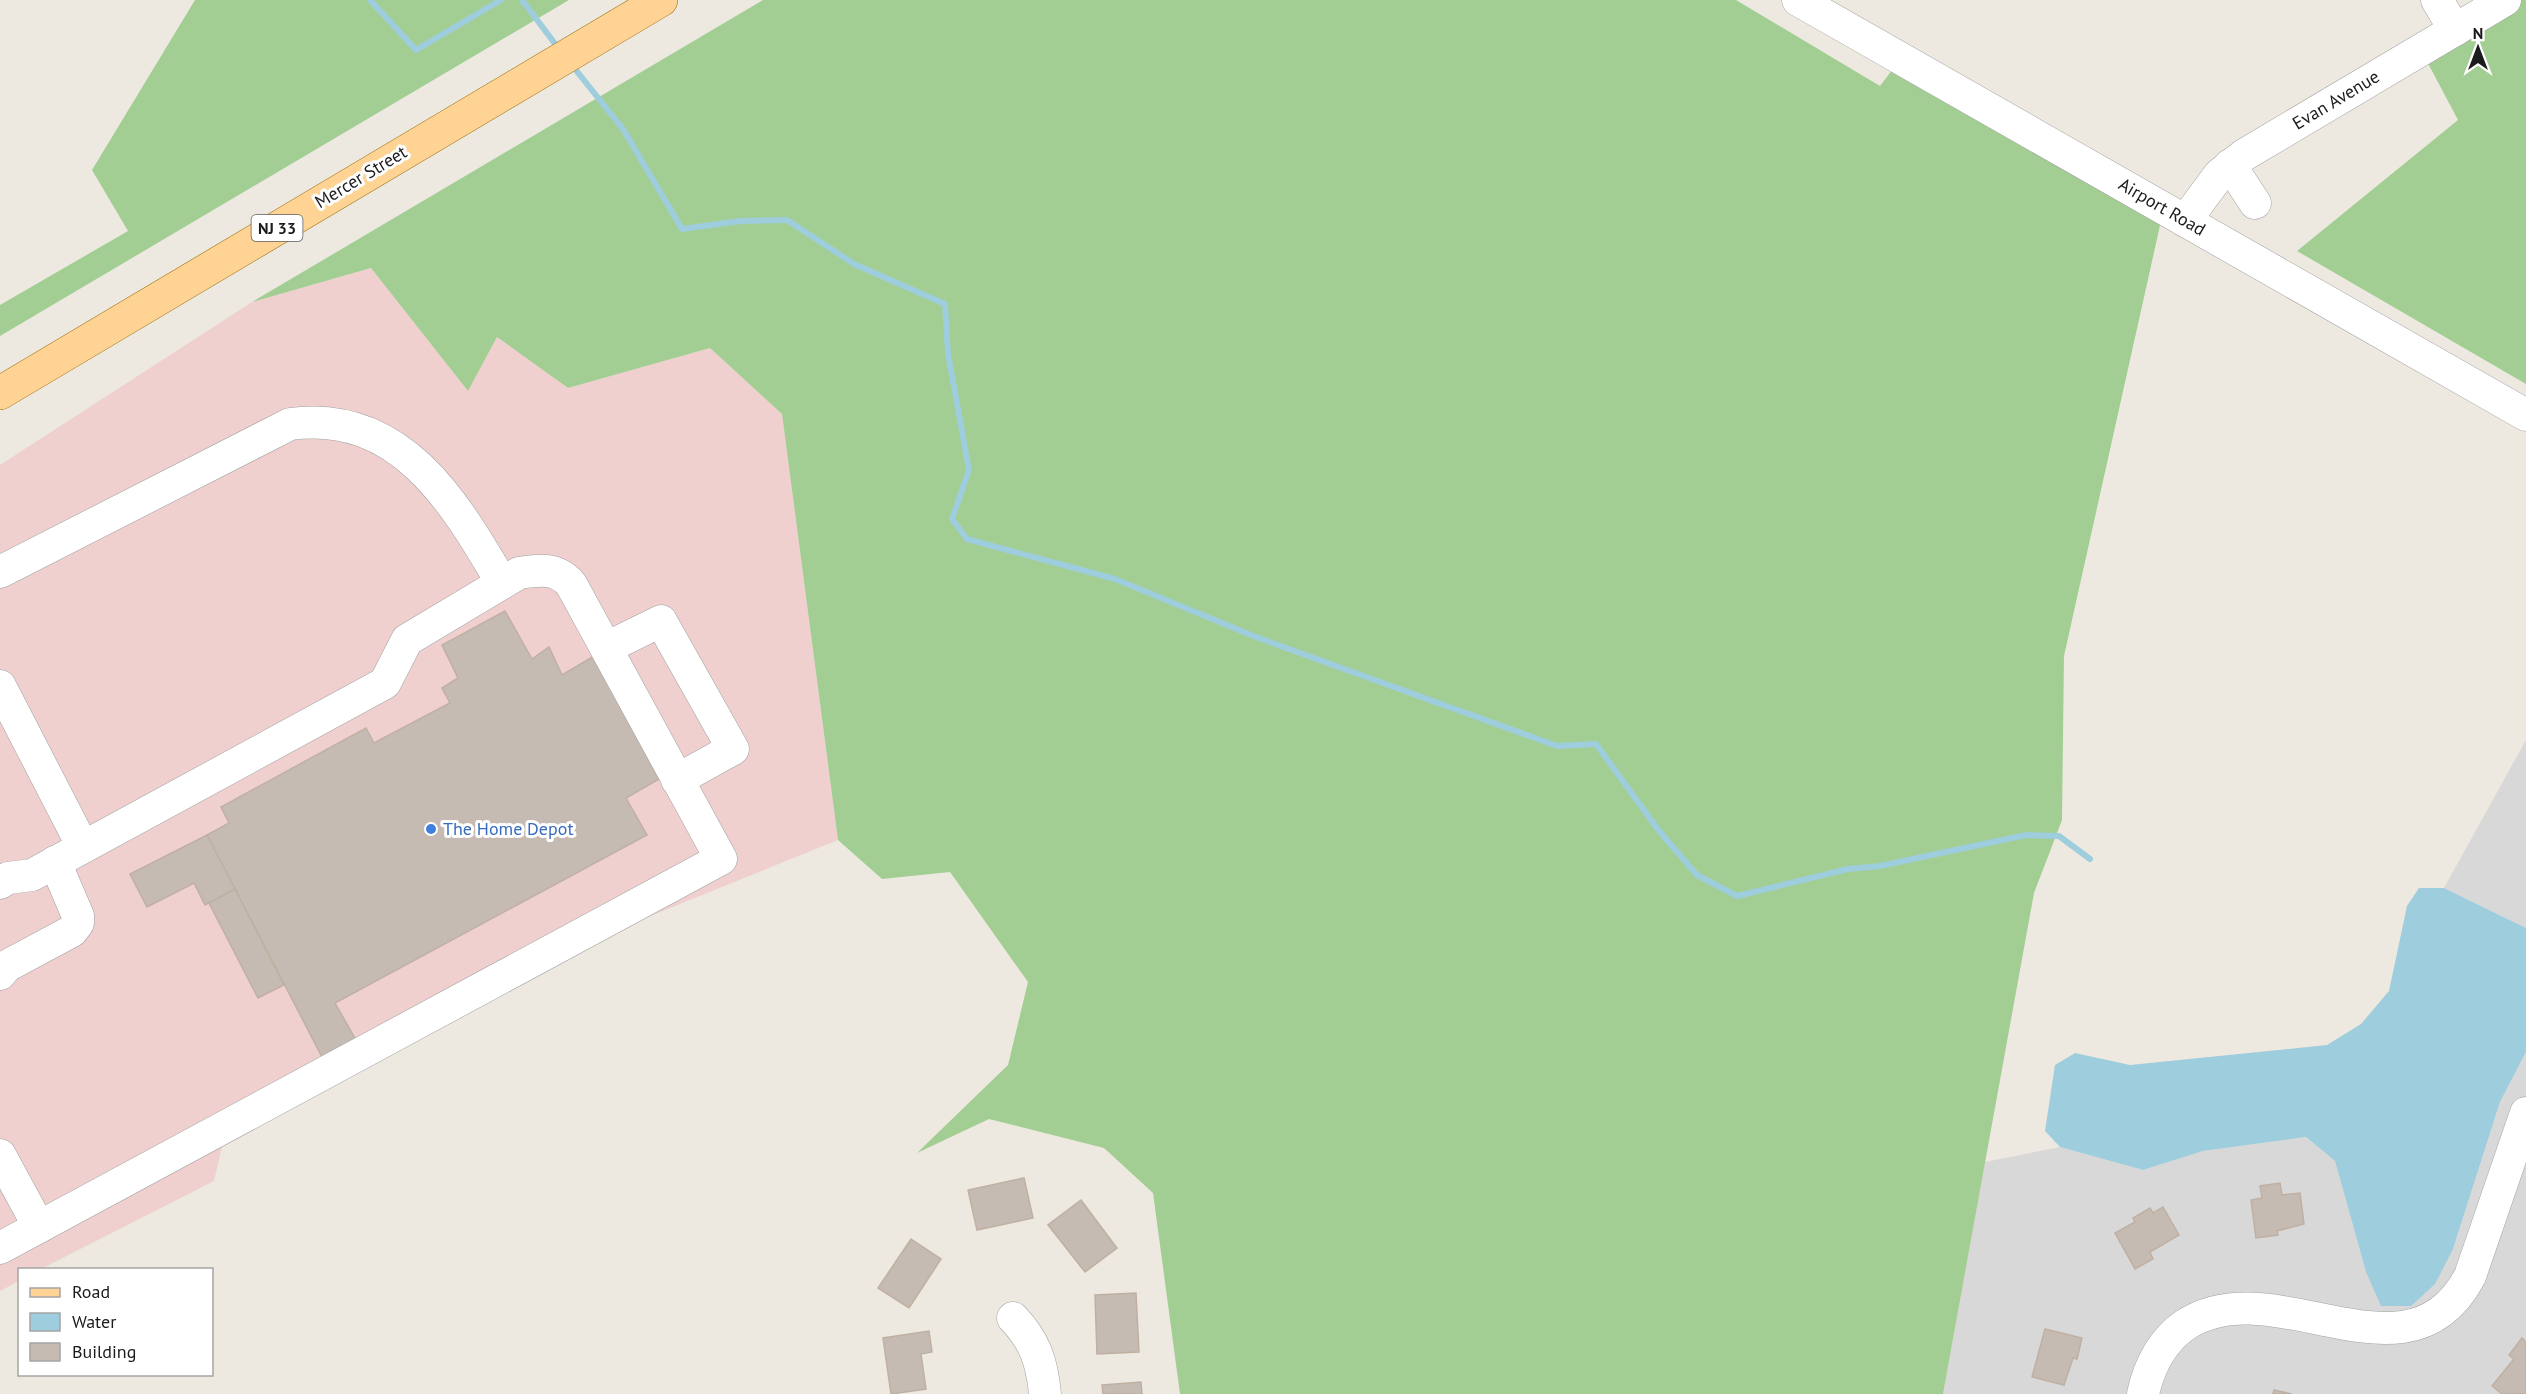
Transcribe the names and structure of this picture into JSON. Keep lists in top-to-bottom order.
{
  "streets": {
    "main road": ["Mercer Street", "NJ 33"],
    "street": ["Evan Avenue", "Airport Road"]
  },
  "crossings": [
    ["Evan Avenue", "Airport Road"]
  ],
  "places": ["The Home Depot"],
  "legend": ["Road", "Water", "Building"],
  "north": "top"
}
